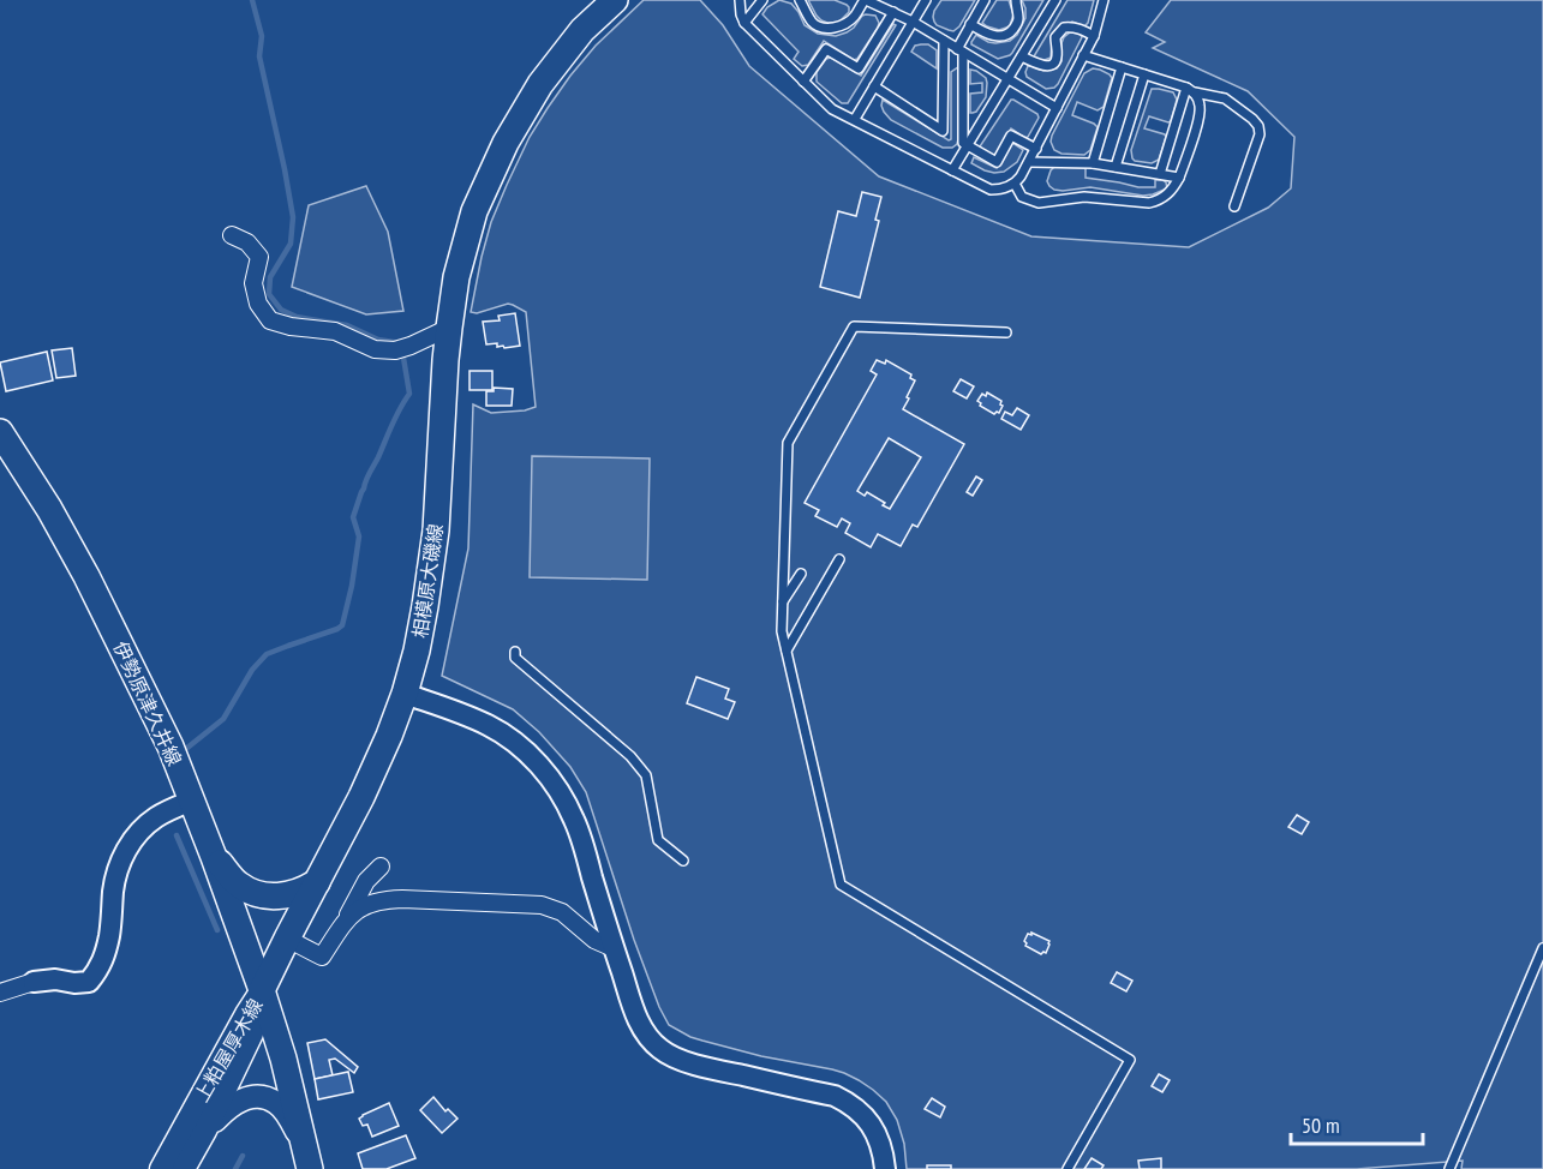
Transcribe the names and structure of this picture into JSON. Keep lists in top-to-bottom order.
{
  "streets": {
    "main road": ["相模原大磯線", "伊勢原津久井線", "上粕屋厚木線"]
  },
  "crossings": [
    ["相模原大磯線", "伊勢原津久井線"],
    ["相模原大磯線", "上粕屋厚木線"],
    ["伊勢原津久井線", "上粕屋厚木線"]
  ],
  "scale_bar": "50 m"
}
